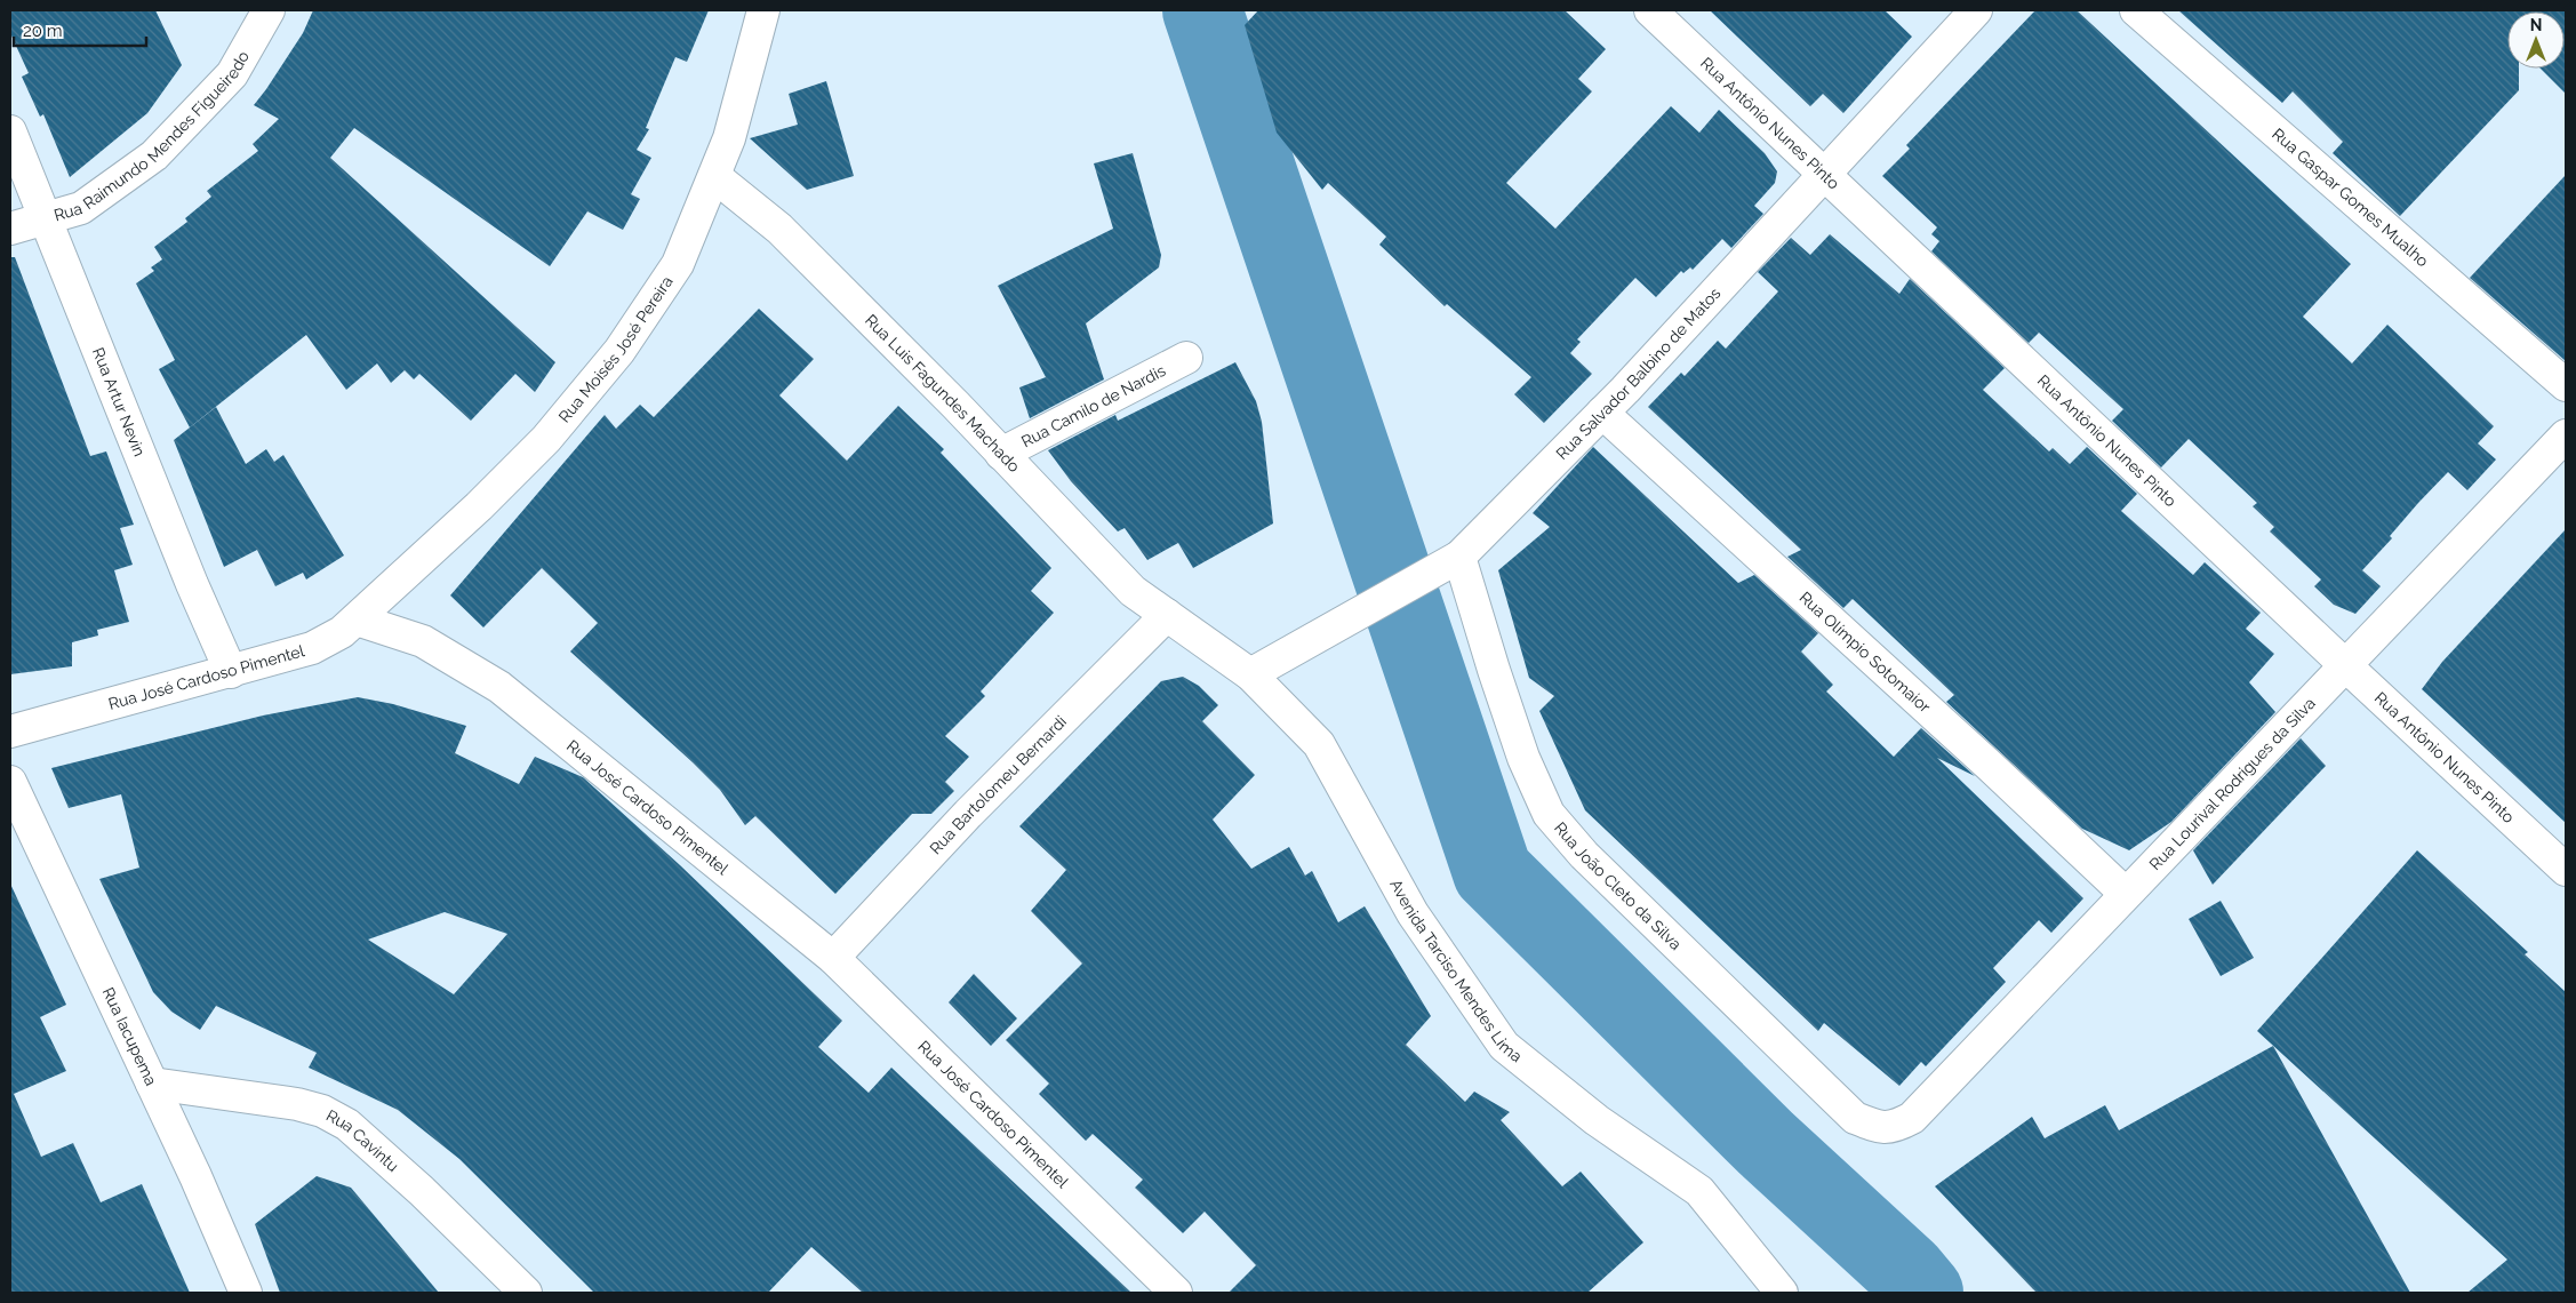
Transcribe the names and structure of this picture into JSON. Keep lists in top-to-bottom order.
{
  "streets": {
    "street": [
      "Rua Antônio Nunes Pinto",
      "Rua Raimundo Mendes Figueiredo",
      "Rua Gaspar Gomes Mualho",
      "Rua Moisés José Pereira",
      "Rua Salvador Balbino de Matos",
      "Rua Luis Fagundes Machado",
      "Rua Artur Nevin",
      "Rua Camilo de Nardis",
      "Rua Olímpio Sotomaior",
      "Rua José Cardoso Pimentel",
      "Rua Lourival Rodrigues da Silva",
      "Rua Bartolomeu Bernardi",
      "Rua João Cleto da Silva",
      "Avenida Tarciso Mendes Lima",
      "Rua Iacupema",
      "Rua Cavintu"
    ]
  },
  "crossings": [
    ["Rua Antônio Nunes Pinto", "Rua Salvador Balbino de Matos"],
    ["Rua Antônio Nunes Pinto", "Rua Lourival Rodrigues da Silva"],
    ["Rua Raimundo Mendes Figueiredo", "Rua Artur Nevin"],
    ["Rua Moisés José Pereira", "Rua Luis Fagundes Machado"],
    ["Rua Moisés José Pereira", "Rua José Cardoso Pimentel"],
    ["Rua Salvador Balbino de Matos", "Rua Olímpio Sotomaior"],
    ["Rua Salvador Balbino de Matos", "Rua João Cleto da Silva"],
    ["Rua Salvador Balbino de Matos", "Avenida Tarciso Mendes Lima"],
    ["Rua Luis Fagundes Machado", "Rua Camilo de Nardis"],
    ["Rua Luis Fagundes Machado", "Rua Bartolomeu Bernardi"],
    ["Rua Luis Fagundes Machado", "Avenida Tarciso Mendes Lima"],
    ["Rua Artur Nevin", "Rua José Cardoso Pimentel"],
    ["Rua Olímpio Sotomaior", "Rua Lourival Rodrigues da Silva"],
    ["Rua José Cardoso Pimentel", "Rua Bartolomeu Bernardi"],
    ["Rua Lourival Rodrigues da Silva", "Rua João Cleto da Silva"],
    ["Rua Bartolomeu Bernardi", "Avenida Tarciso Mendes Lima"],
    ["Rua Iacupema", "Rua Cavintu"]
  ],
  "scale_bar": "20 m",
  "north": "top"
}
